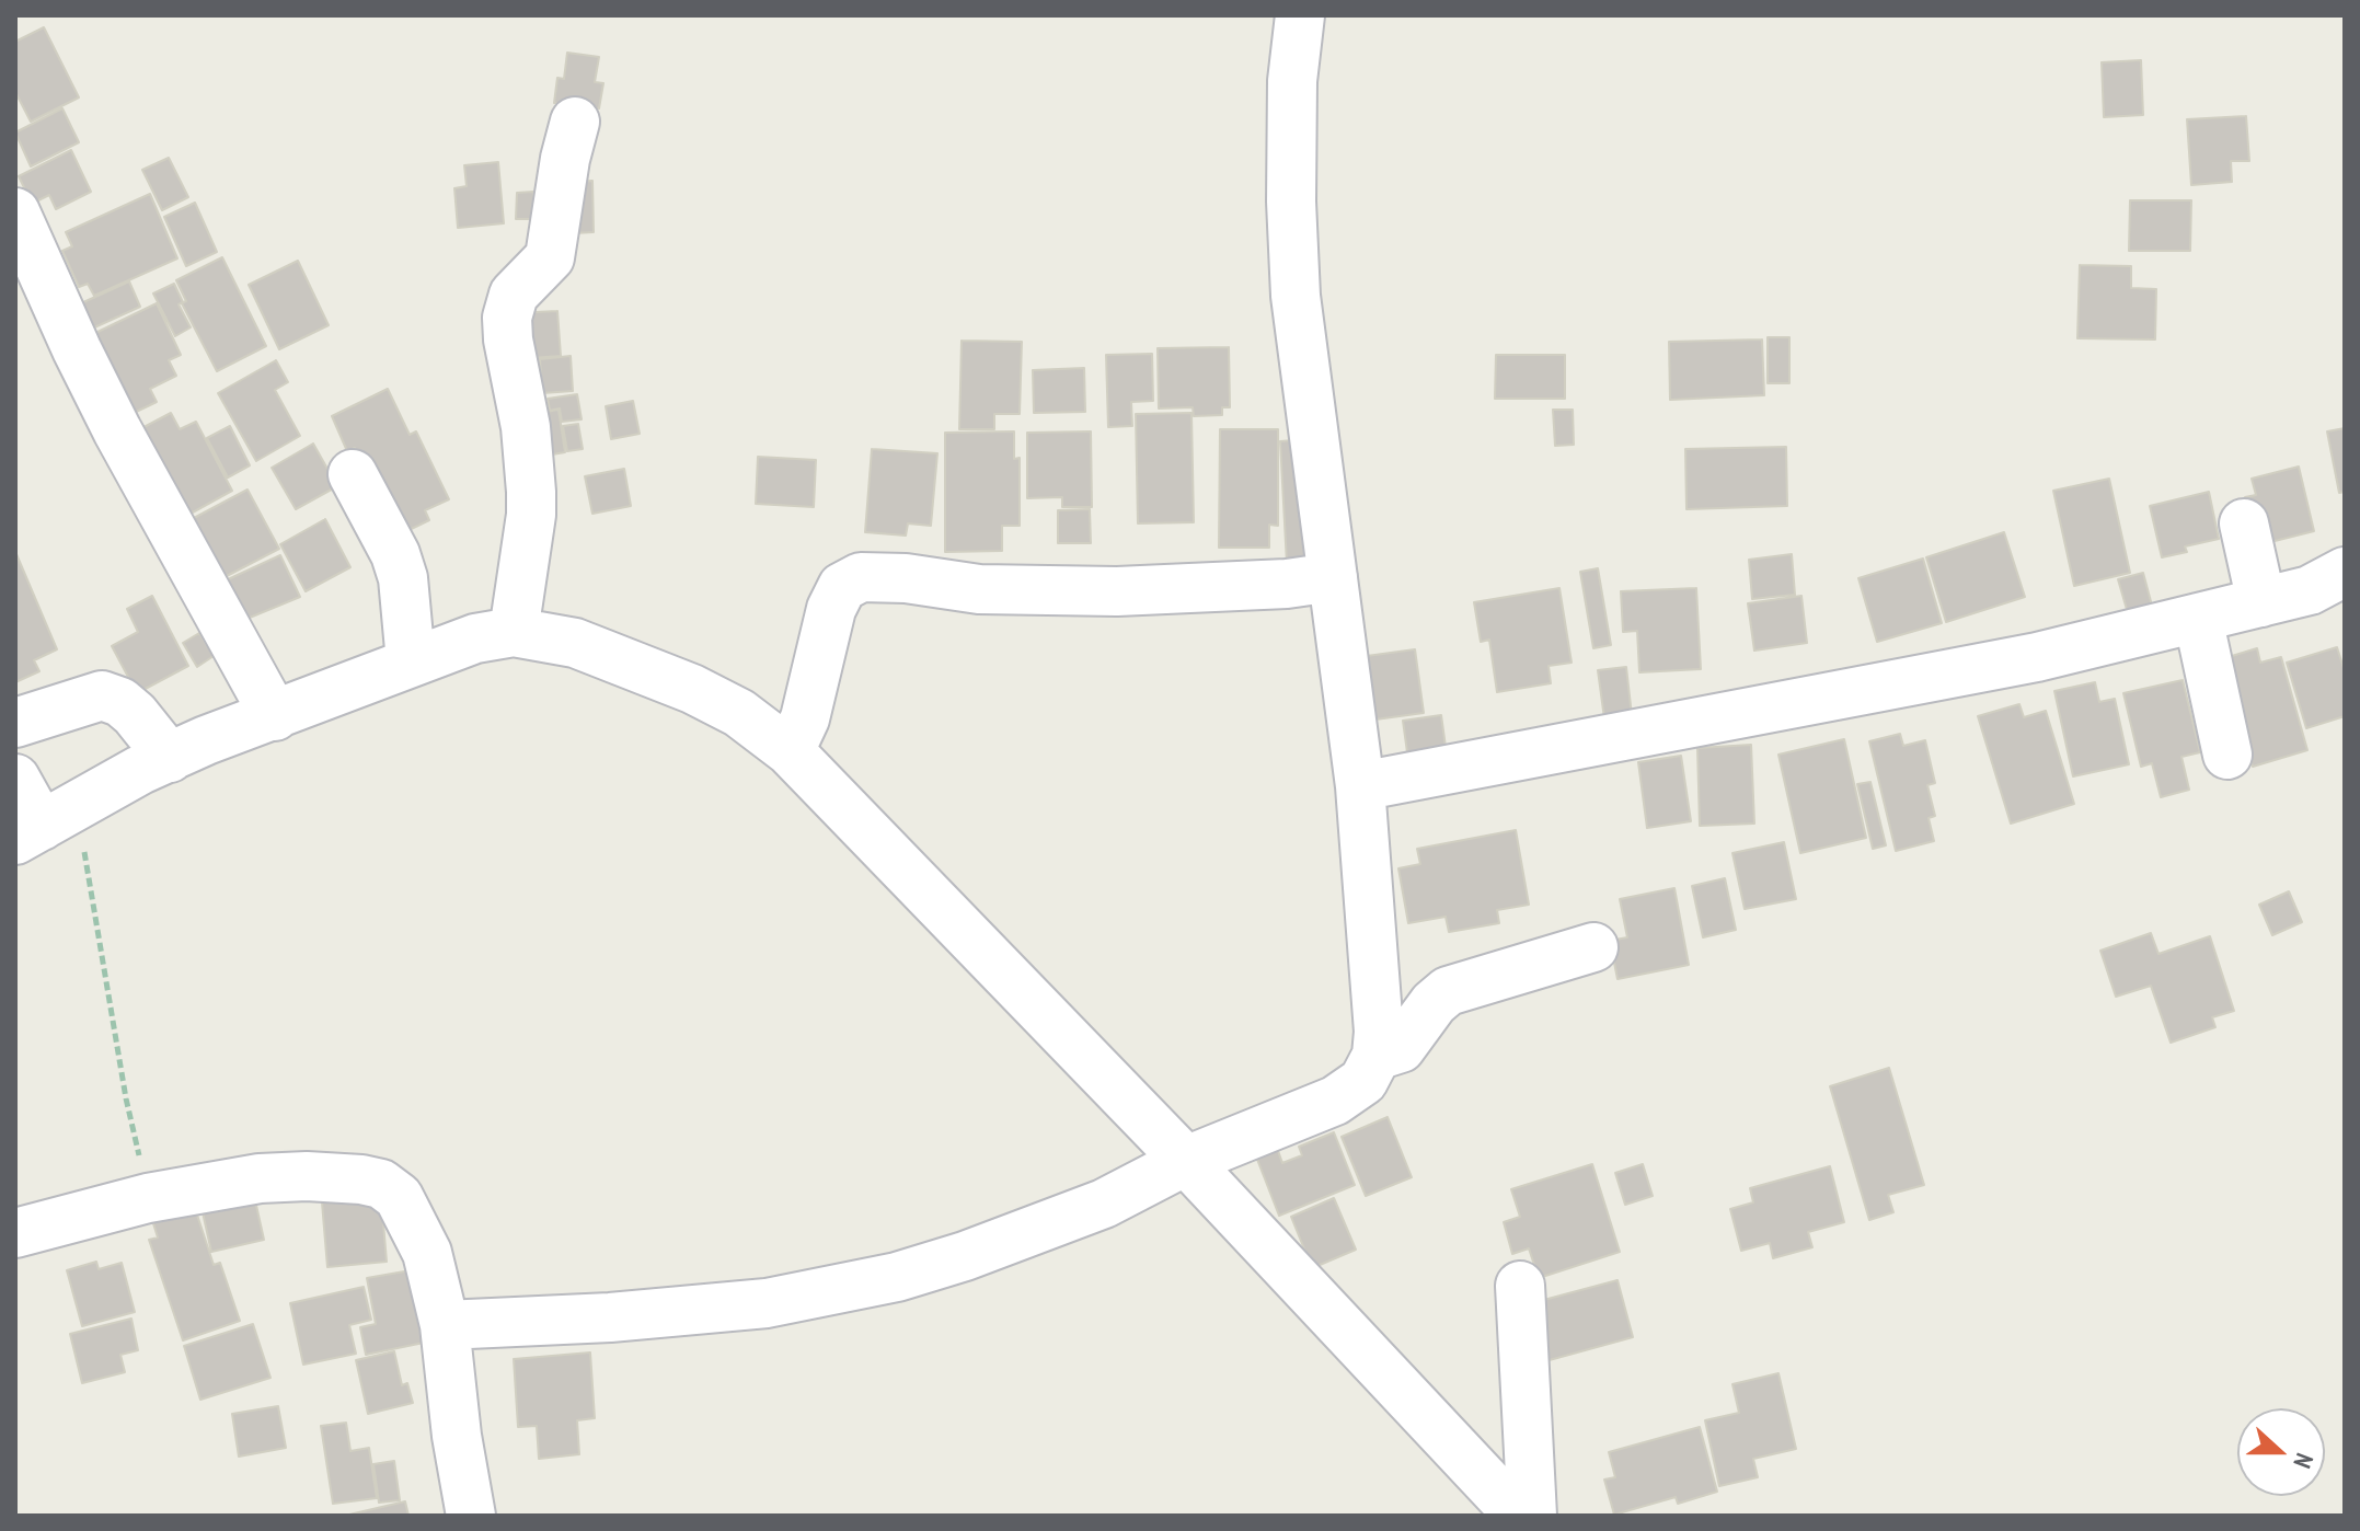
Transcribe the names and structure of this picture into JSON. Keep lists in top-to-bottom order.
{
  "north": "right"
}
